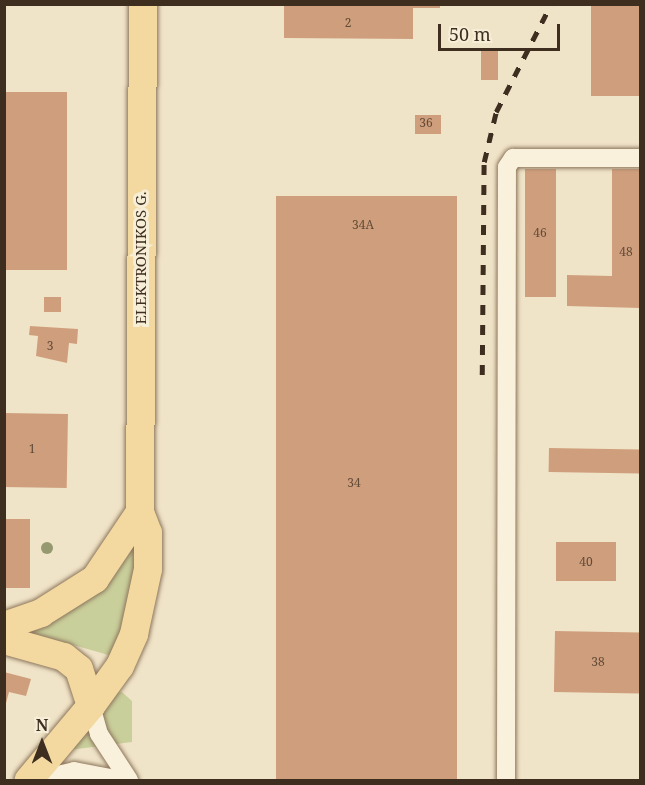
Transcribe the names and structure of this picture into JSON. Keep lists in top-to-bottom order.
{
  "streets": {
    "main road": ["ELEKTRONIKOS G."]
  },
  "house_numbers": [
    "2",
    "36",
    "34A",
    "46",
    "48",
    "3",
    "1",
    "34",
    "40",
    "38"
  ],
  "scale_bar": "50 m",
  "north": "top"
}
